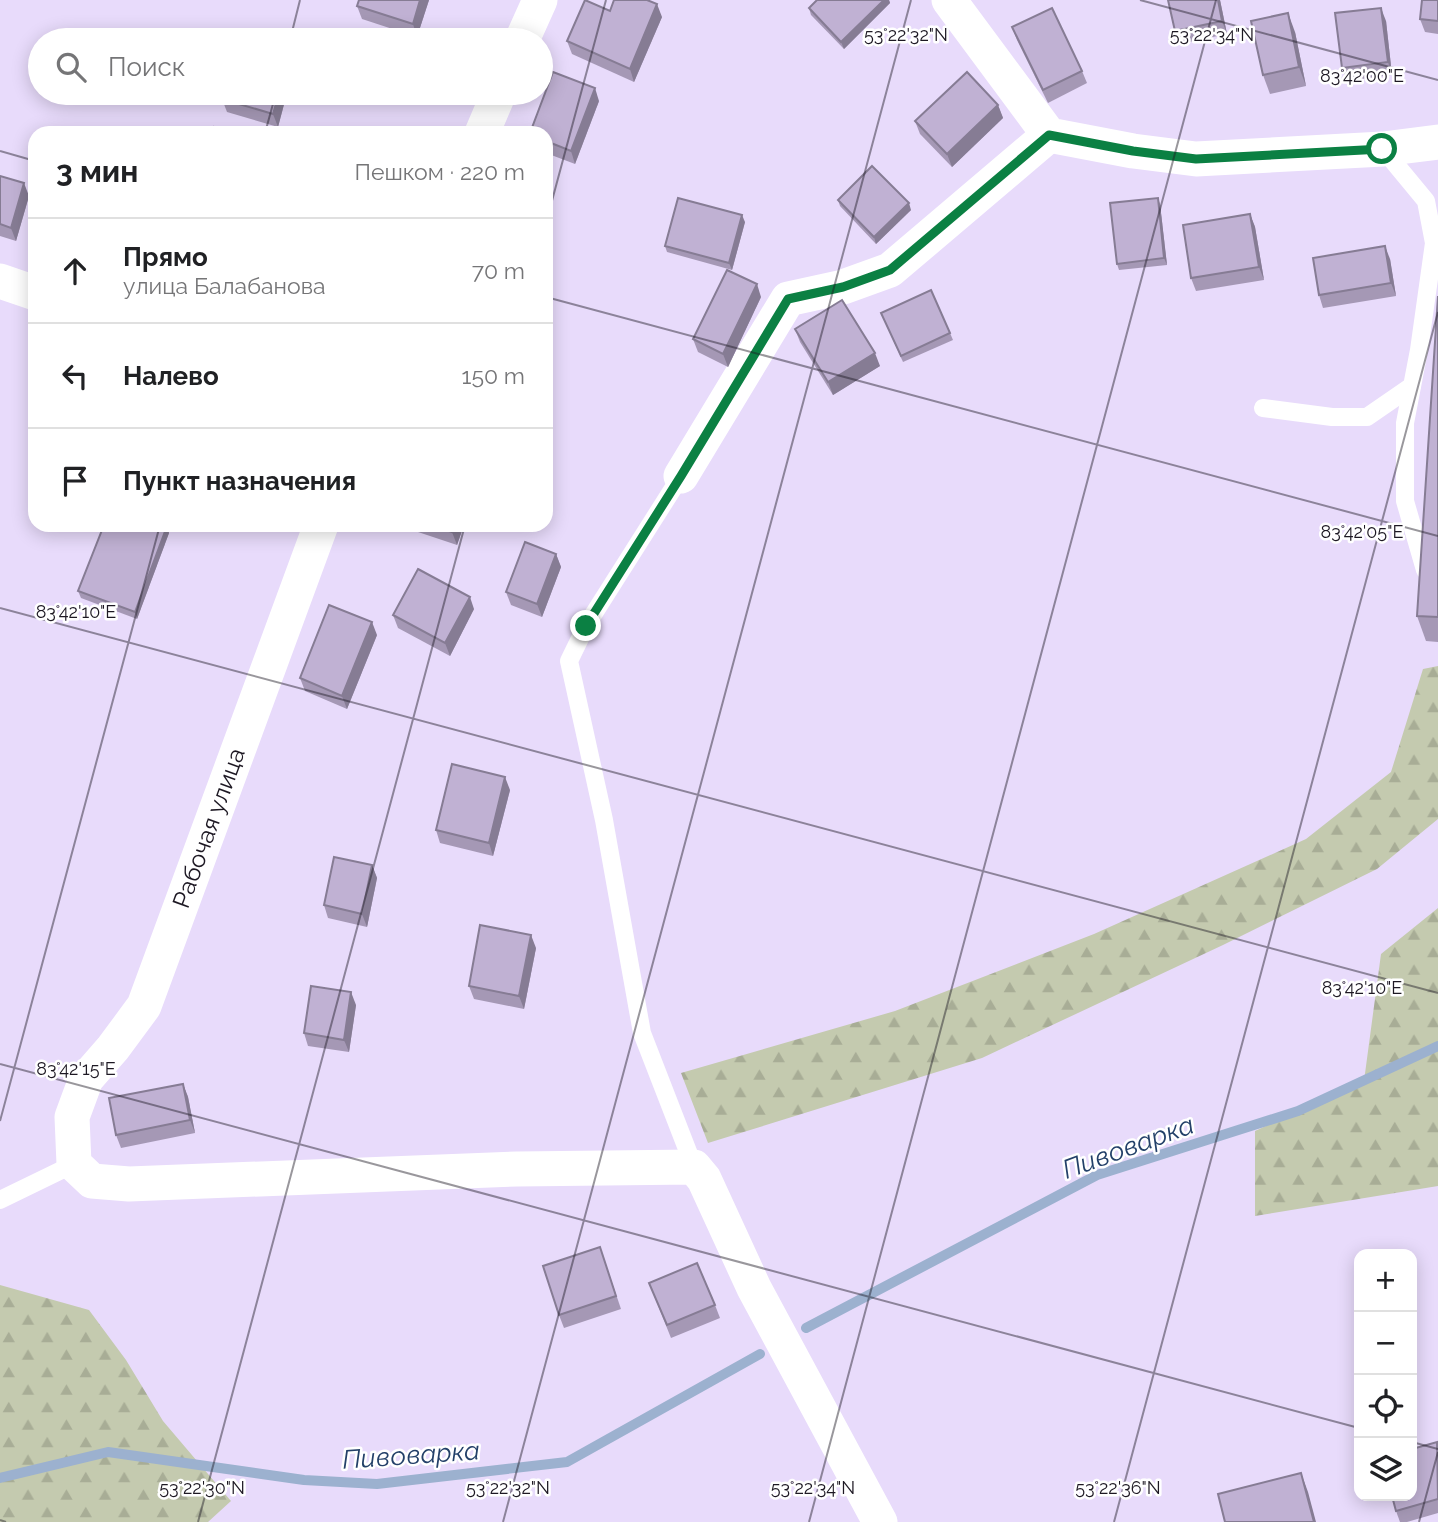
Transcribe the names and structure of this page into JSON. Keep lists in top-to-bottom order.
{
  "streets": {
    "street": ["Рабочая улица"]
  },
  "water": ["Пивоварка"],
  "page": {
    "search": "Поиск",
    "heading": ["3 мин", "Пешком · 220 m"],
    "list": [
      ["Прямо", "улица Балабанова", "70 m"],
      ["Налево", "150 m"],
      "Пункт назначения"
    ],
    "map_buttons": ["+", "−"]
  },
  "coordinates": [
    "53°22'32\"N",
    "53°22'34\"N",
    "83°42'00\"E",
    "83°42'05\"E",
    "83°42'10\"E",
    "83°42'15\"E",
    "53°22'30\"N",
    "53°22'36\"N"
  ]
}
